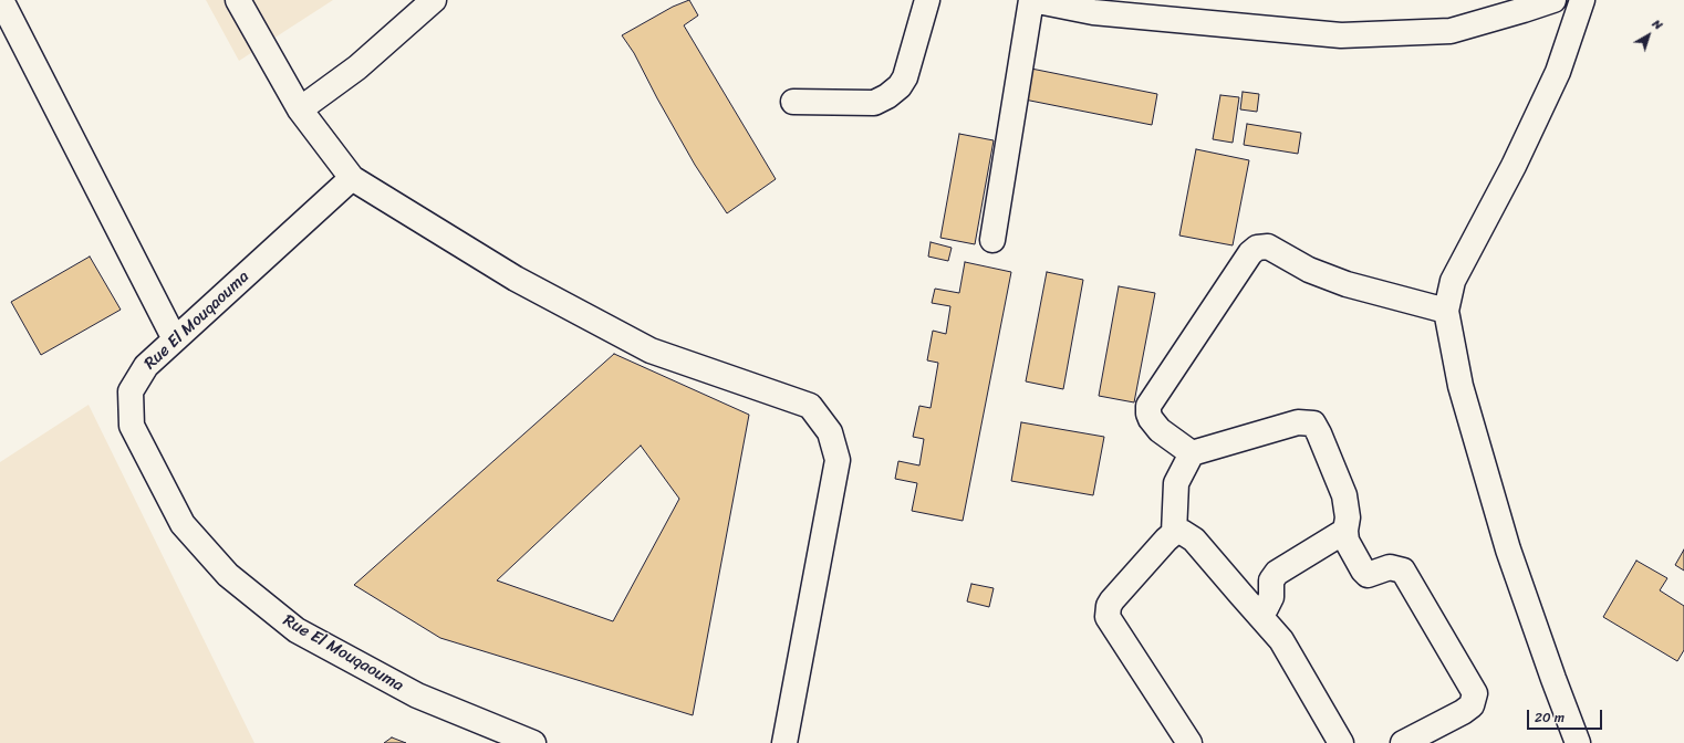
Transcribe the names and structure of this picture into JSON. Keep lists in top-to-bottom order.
{
  "streets": {
    "street": ["Rue El Mouqaouma"]
  },
  "scale_bar": "20 m",
  "north": "top right"
}
